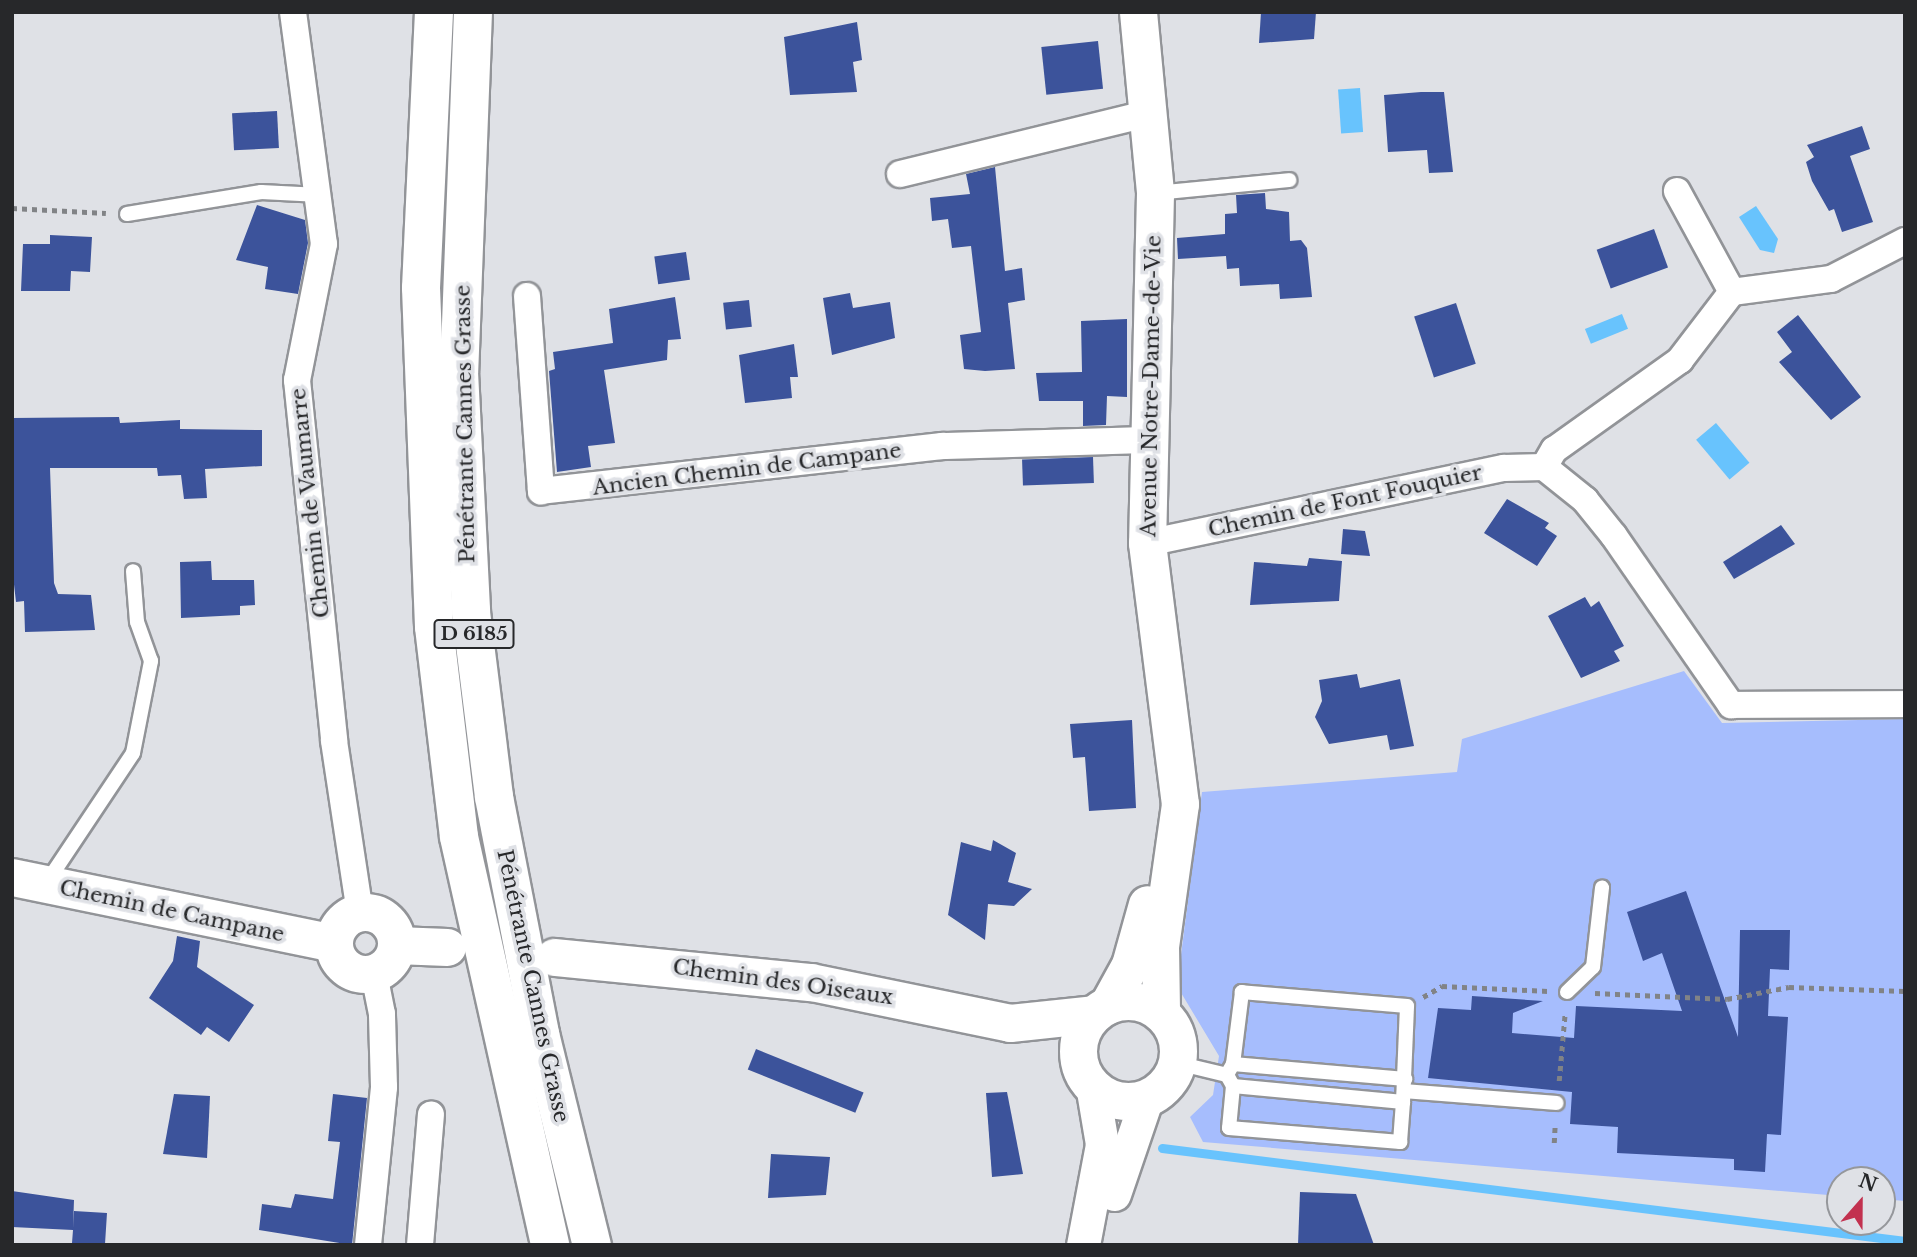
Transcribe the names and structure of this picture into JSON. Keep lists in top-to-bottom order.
{
  "streets": {
    "highway": ["Pénétrante Cannes Grasse", "D 6185"],
    "main road": ["Avenue Notre-Dame-de-Vie", "Chemin de Campane", "Chemin des Oiseaux"],
    "street": ["Ancien Chemin de Campane", "Chemin de Font Fouquier", "Chemin de Vaumarre"]
  },
  "crossings": [
    ["Avenue Notre-Dame-de-Vie", "Ancien Chemin de Campane"],
    ["Avenue Notre-Dame-de-Vie", "Chemin de Font Fouquier"],
    ["Avenue Notre-Dame-de-Vie", "Chemin des Oiseaux"],
    ["Chemin de Vaumarre", "Chemin de Campane"]
  ],
  "north": "top"
}
